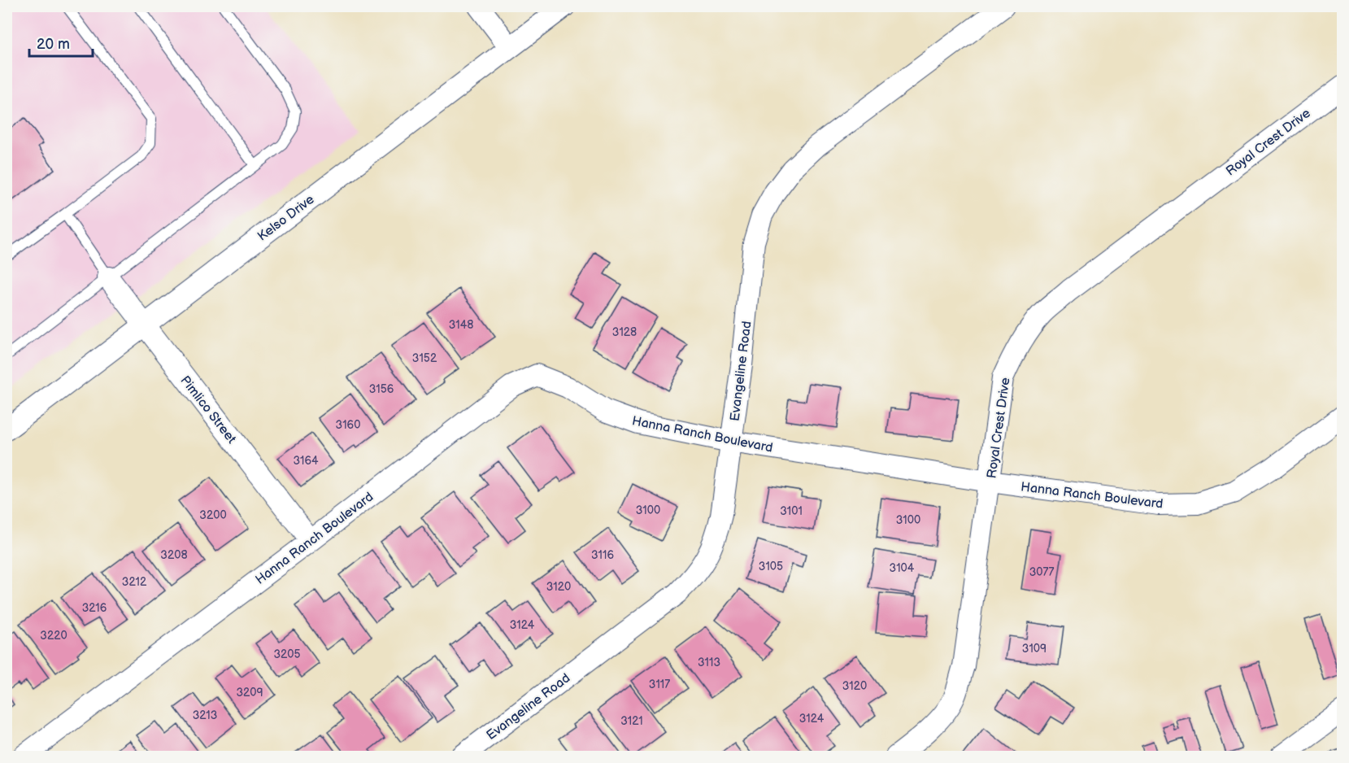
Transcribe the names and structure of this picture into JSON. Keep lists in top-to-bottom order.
{
  "streets": {
    "street": [
      "Royal Crest Drive",
      "Kelso Drive",
      "Evangeline Road",
      "Pimlico Street",
      "Hanna Ranch Boulevard"
    ]
  },
  "crossings": [
    ["Royal Crest Drive", "Hanna Ranch Boulevard"],
    ["Kelso Drive", "Pimlico Street"],
    ["Evangeline Road", "Hanna Ranch Boulevard"],
    ["Pimlico Street", "Hanna Ranch Boulevard"]
  ],
  "house_numbers": [
    "3148",
    "3128",
    "3152",
    "3156",
    "3160",
    "3164",
    "3100",
    "3101",
    "3200",
    "3100",
    "3208",
    "3116",
    "3105",
    "3104",
    "3077",
    "3212",
    "3120",
    "3216",
    "3124",
    "3220",
    "3109",
    "3205",
    "3113",
    "3117",
    "3120",
    "3209",
    "3213",
    "3124",
    "3121"
  ],
  "scale_bar": "20 m"
}
